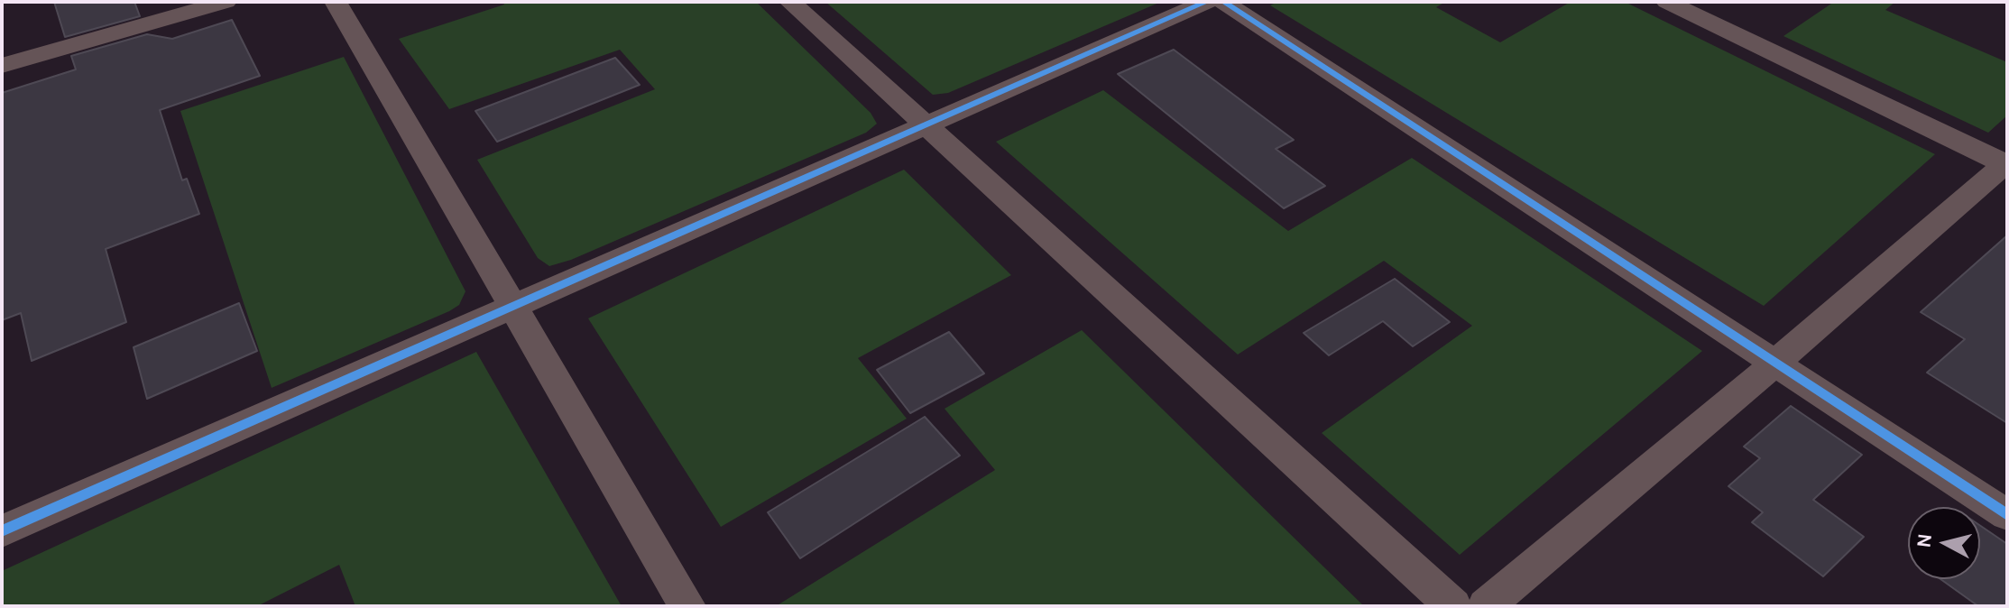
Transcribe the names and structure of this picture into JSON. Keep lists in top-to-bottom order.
{
  "north": "left"
}
